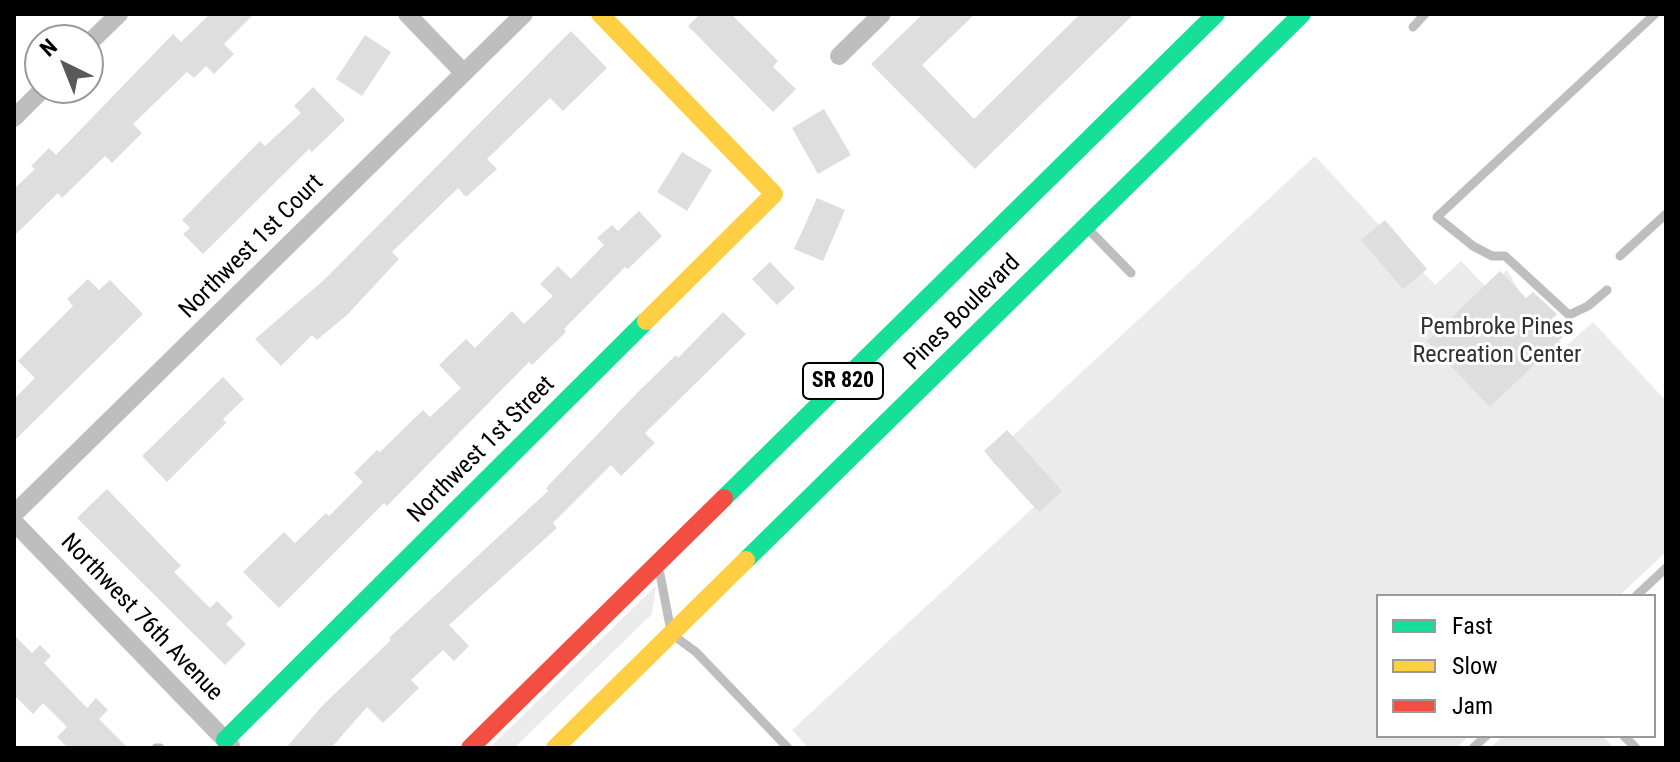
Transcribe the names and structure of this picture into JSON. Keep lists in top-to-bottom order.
{
  "streets": {
    "main road": ["Pines Boulevard", "SR 820", "Northwest 1st Street"],
    "street": ["Northwest 1st Court", "Northwest 76th Avenue"]
  },
  "crossings": [
    ["Northwest 1st Street", "Northwest 76th Avenue"]
  ],
  "parks": ["Pembroke Pines Recreation Center"],
  "legend": ["Fast", "Slow", "Jam"],
  "north": "top left"
}
